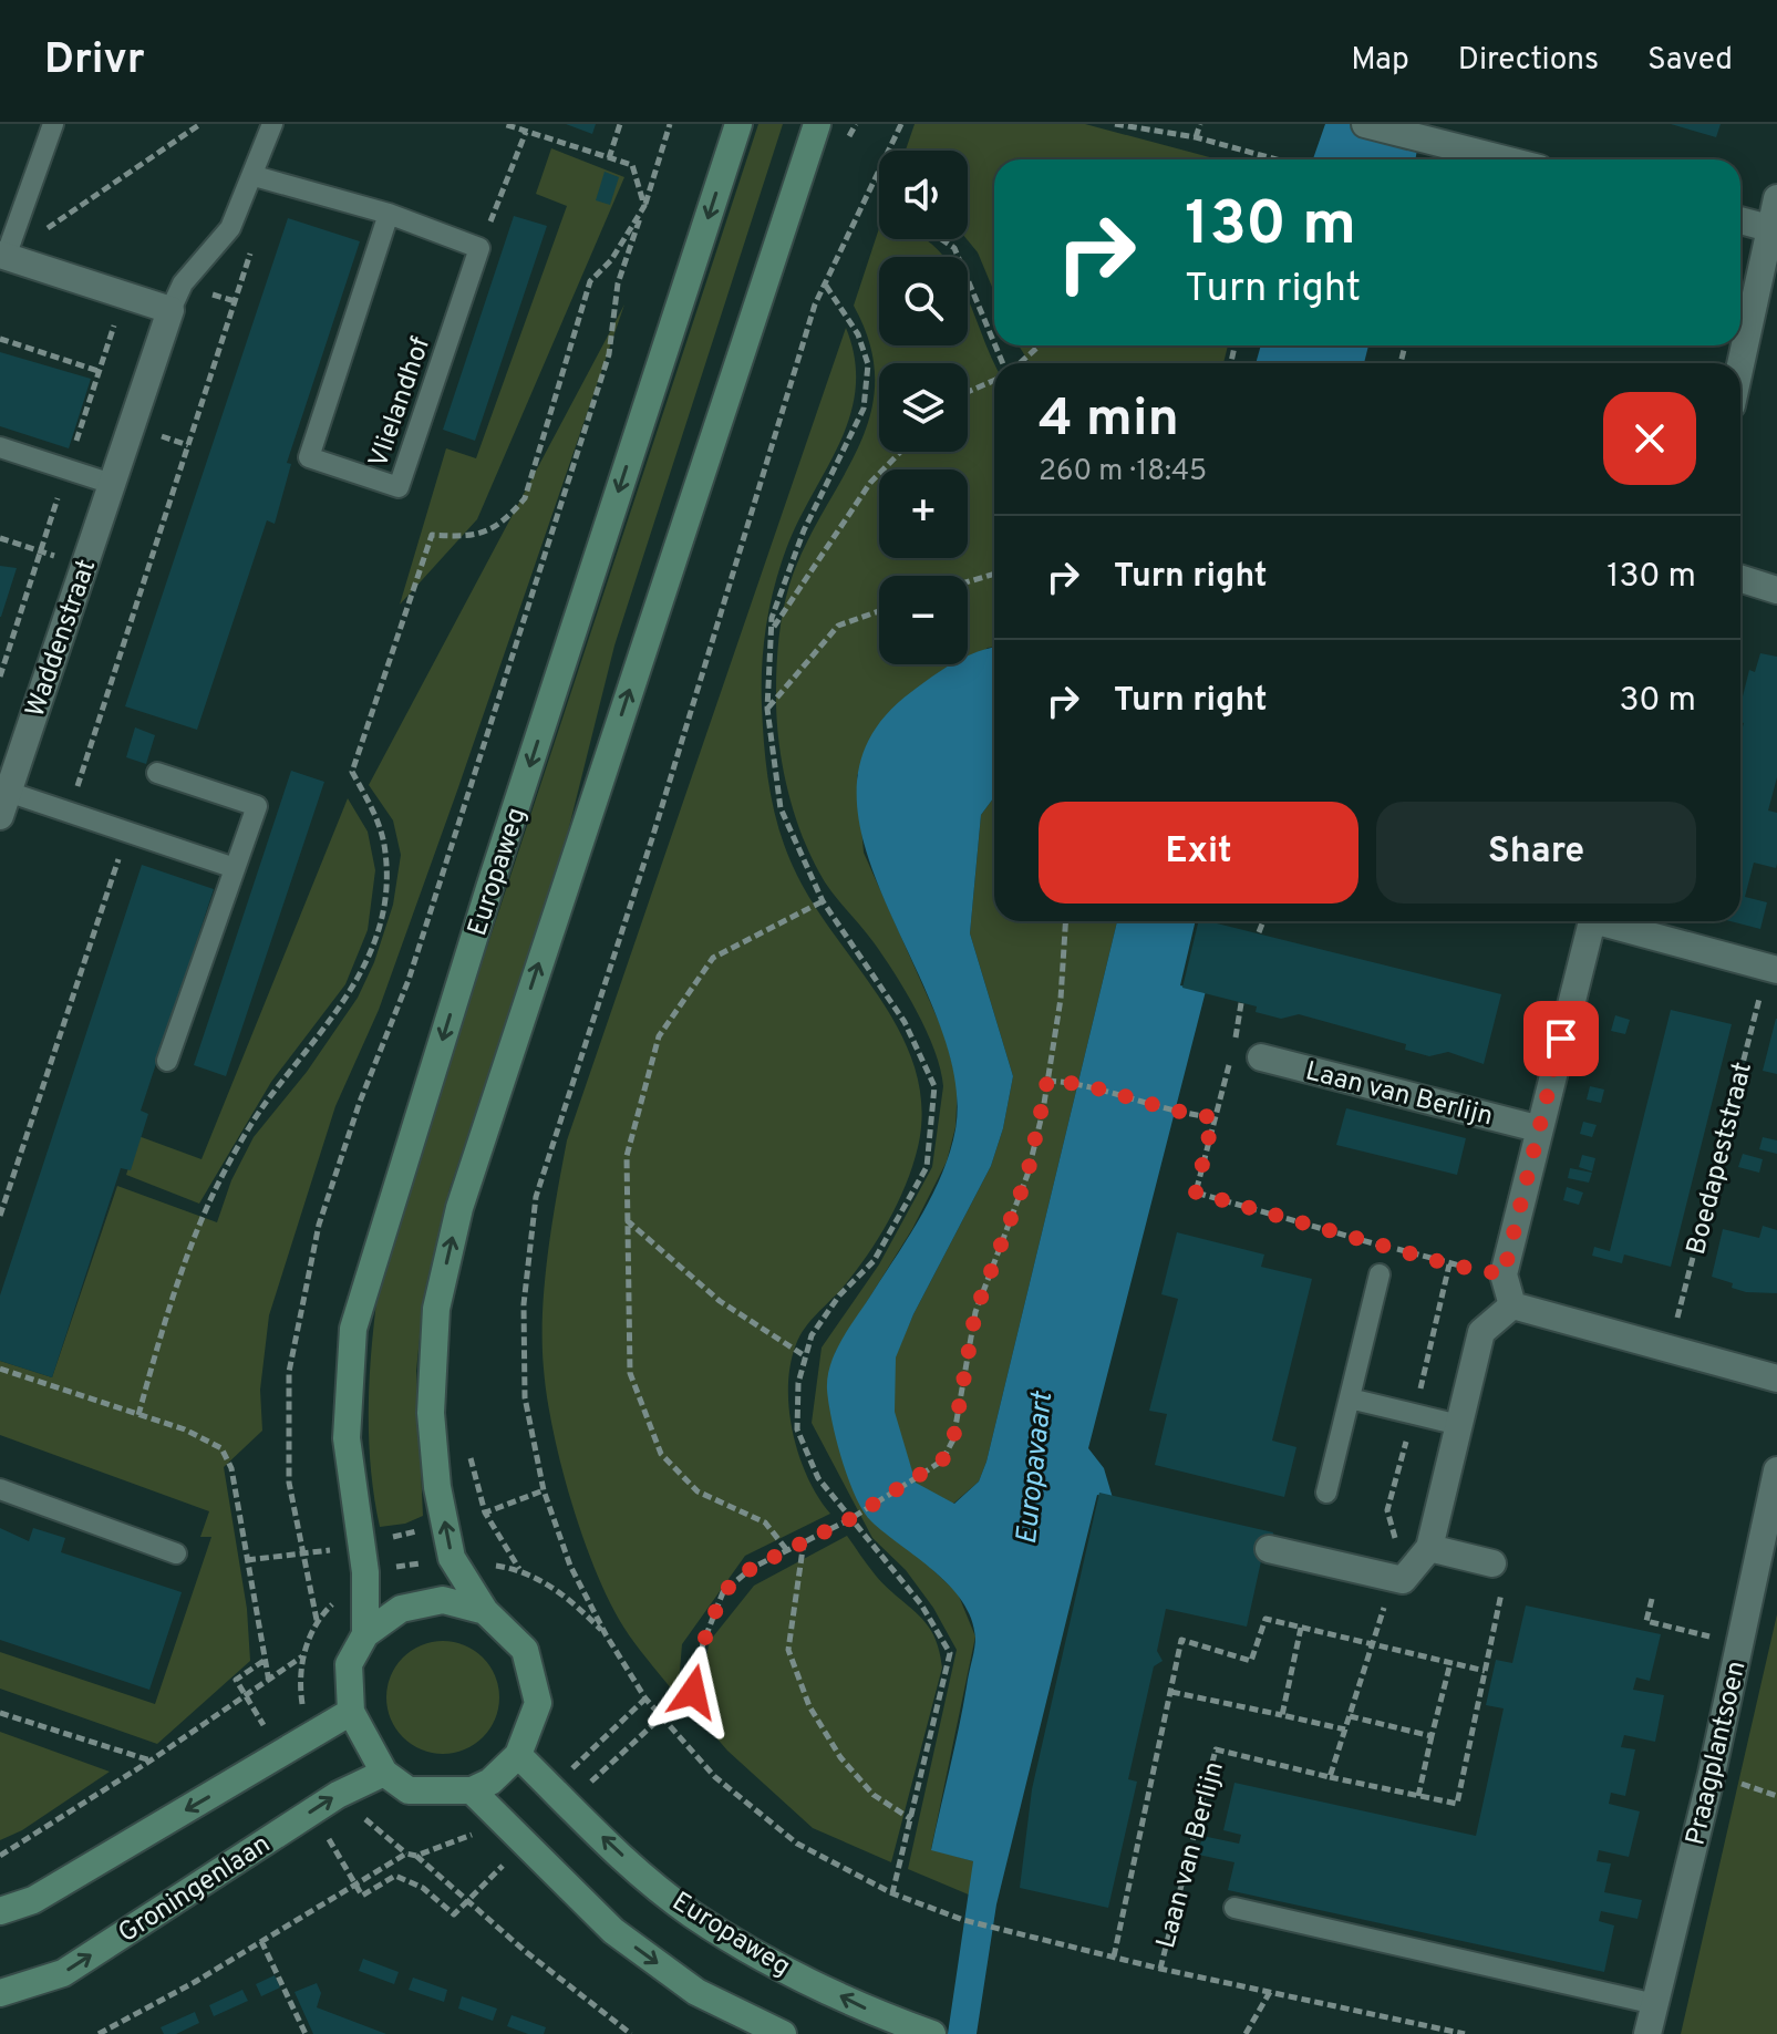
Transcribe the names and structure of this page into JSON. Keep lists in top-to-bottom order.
{
  "streets": {
    "main road": ["Europaweg", "Groningenlaan"],
    "street": ["Waddenstraat", "Laan van Berlijn", "Praagplantsoen"],
    "lane": ["Vlielandhof"],
    "path": ["Boedapeststraat"]
  },
  "crossings": [
    ["Europaweg", "Groningenlaan"]
  ],
  "water": ["Europavaart"],
  "page": {
    "header": "Drivr",
    "nav": ["Map", "Directions", "Saved"],
    "map_buttons": ["+", "−"],
    "turn": ["130 m", "Turn right"],
    "heading": ["4 min", "260 m · 18:45"],
    "list": [
      {
        "name": "Turn right",
        "value": "130 m"
      },
      {
        "name": "Turn right",
        "value": "30 m"
      }
    ],
    "buttons": ["Exit", "Share"]
  }
}
